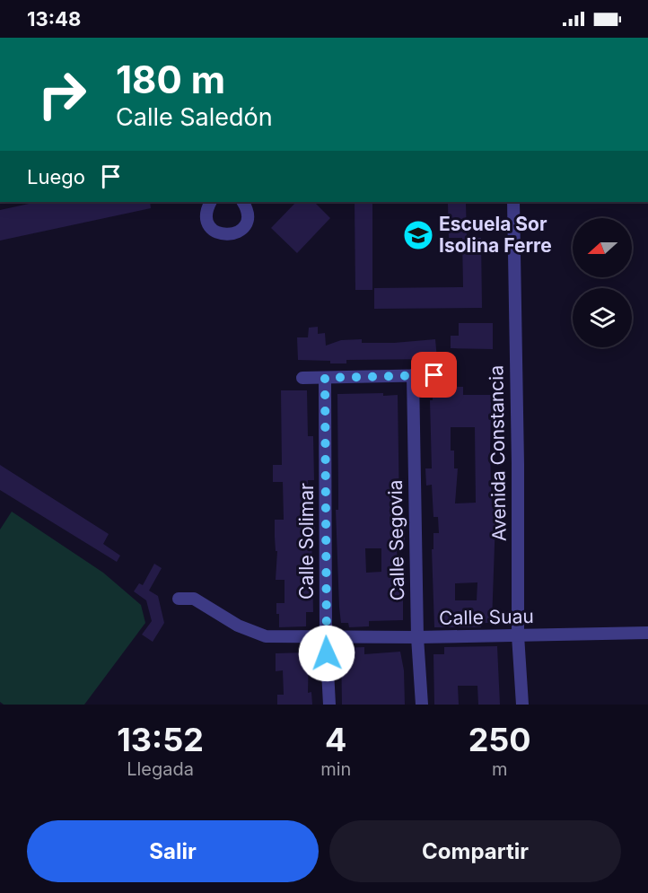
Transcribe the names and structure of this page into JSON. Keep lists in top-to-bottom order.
{
  "streets": {
    "street": [
      "Avenida Constancia",
      "Calle Segovia",
      "Calle Solimar",
      "Calle Suau"
    ]
  },
  "crossings": [
    ["Avenida Constancia", "Calle Suau"],
    ["Calle Segovia", "Calle Suau"],
    ["Calle Solimar", "Calle Suau"]
  ],
  "places": {
    "school or university": ["Escuela Sor Isolina Ferre"]
  },
  "north": "left",
  "page": {
    "status": "13:48",
    "turn": ["180 m", "Calle Saledón"],
    "then": "Luego",
    "eta": [
      "13:52",
      "Llegada",
      "4",
      "min",
      "250",
      "m"
    ],
    "buttons": ["Salir", "Compartir"]
  }
}
